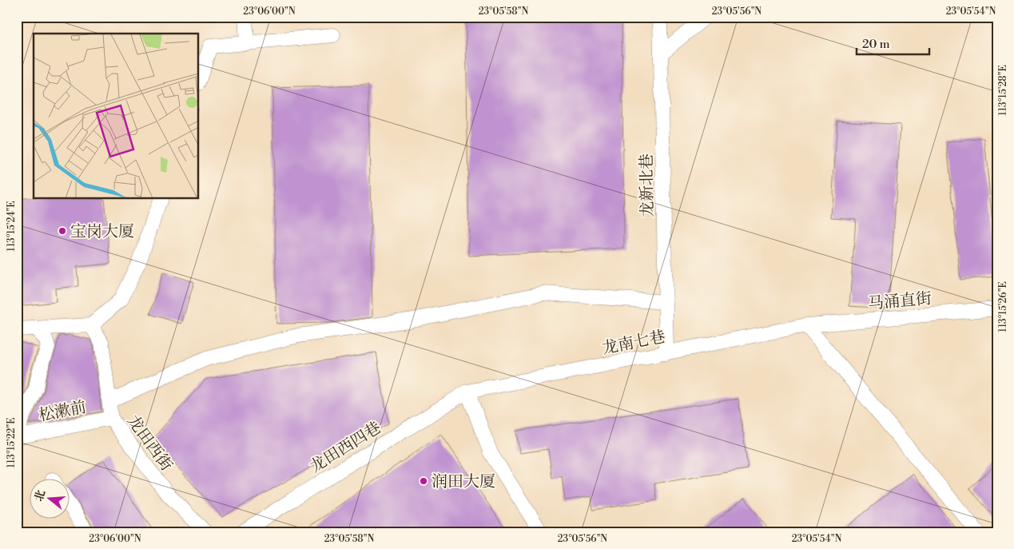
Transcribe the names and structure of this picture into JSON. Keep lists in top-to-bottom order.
{
  "streets": {
    "lane": [
      "龙新北巷",
      "马涌直街",
      "龙南七巷",
      "松漱前",
      "龙田西街",
      "龙田西四巷"
    ]
  },
  "crossings": [
    ["龙新北巷", "龙南七巷"],
    ["马涌直街", "龙南七巷"],
    ["龙南七巷", "龙田西四巷"],
    ["松漱前", "龙田西街"]
  ],
  "places": ["宝岗大厦", "润田大厦"],
  "scale_bar": "20 m",
  "north": "left",
  "coordinates": [
    "23°06'00\"N",
    "23°05'58\"N",
    "23°05'56\"N",
    "23°05'54\"N",
    "113°15'28\"E",
    "113°15'24\"E",
    "113°15'26\"E",
    "113°15'22\"E"
  ]
}
